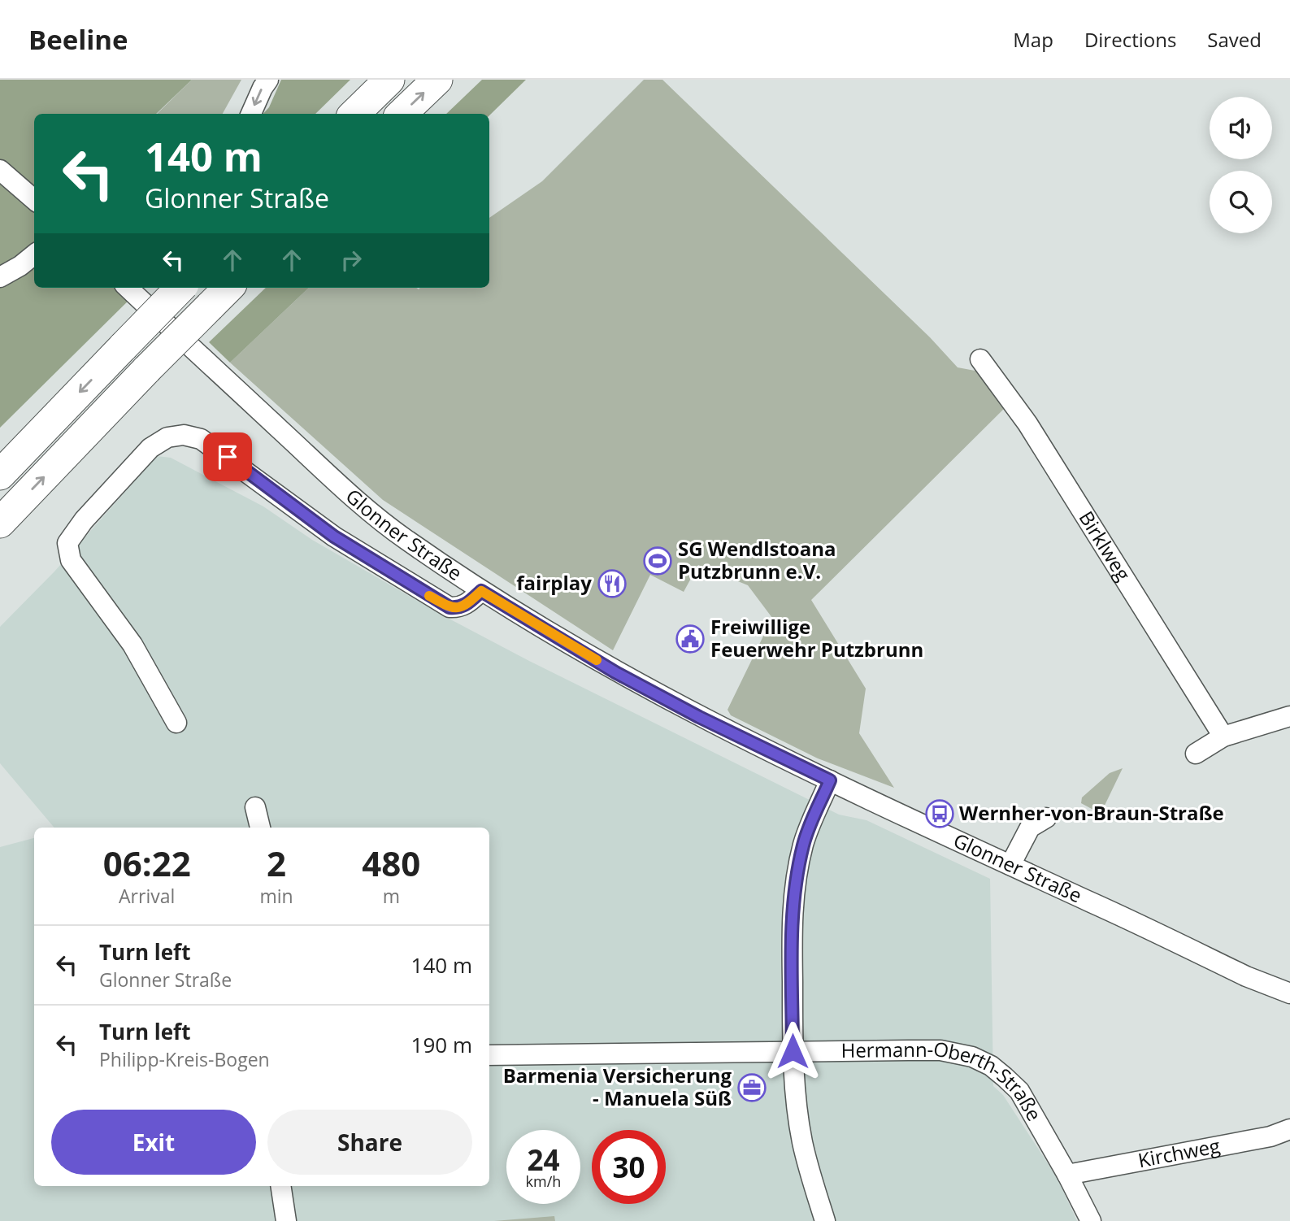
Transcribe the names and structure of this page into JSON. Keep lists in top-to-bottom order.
{
  "streets": {
    "street": [
      "Glonner Straße",
      "Birklweg",
      "Hermann-Oberth-Straße",
      "Kirchweg"
    ]
  },
  "crossings": [
    ["Hermann-Oberth-Straße", "Kirchweg"]
  ],
  "places": {
    "sports": ["SG Wendlstoana Putzbrunn e.V."],
    "restaurant": ["fairplay"],
    "public building": ["Freiwillige Feuerwehr Putzbrunn"],
    "bus stop": ["Wernher-von-Braun-Straße"],
    "office": ["Barmenia Versicherung - Manuela Süß"]
  },
  "page": {
    "header": "Beeline",
    "nav": ["Map", "Directions", "Saved"],
    "turn": ["140 m", "Glonner Straße"],
    "eta": [
      "06:22",
      "Arrival",
      "2",
      "min",
      "480",
      "m"
    ],
    "list": [
      {
        "name": "Turn left",
        "note": "Glonner Straße",
        "value": "140 m"
      },
      {
        "name": "Turn left",
        "note": "Philipp-Kreis-Bogen",
        "value": "190 m"
      }
    ],
    "buttons": ["Exit", "Share"],
    "speed": "24 km/h",
    "limit": "30"
  }
}
